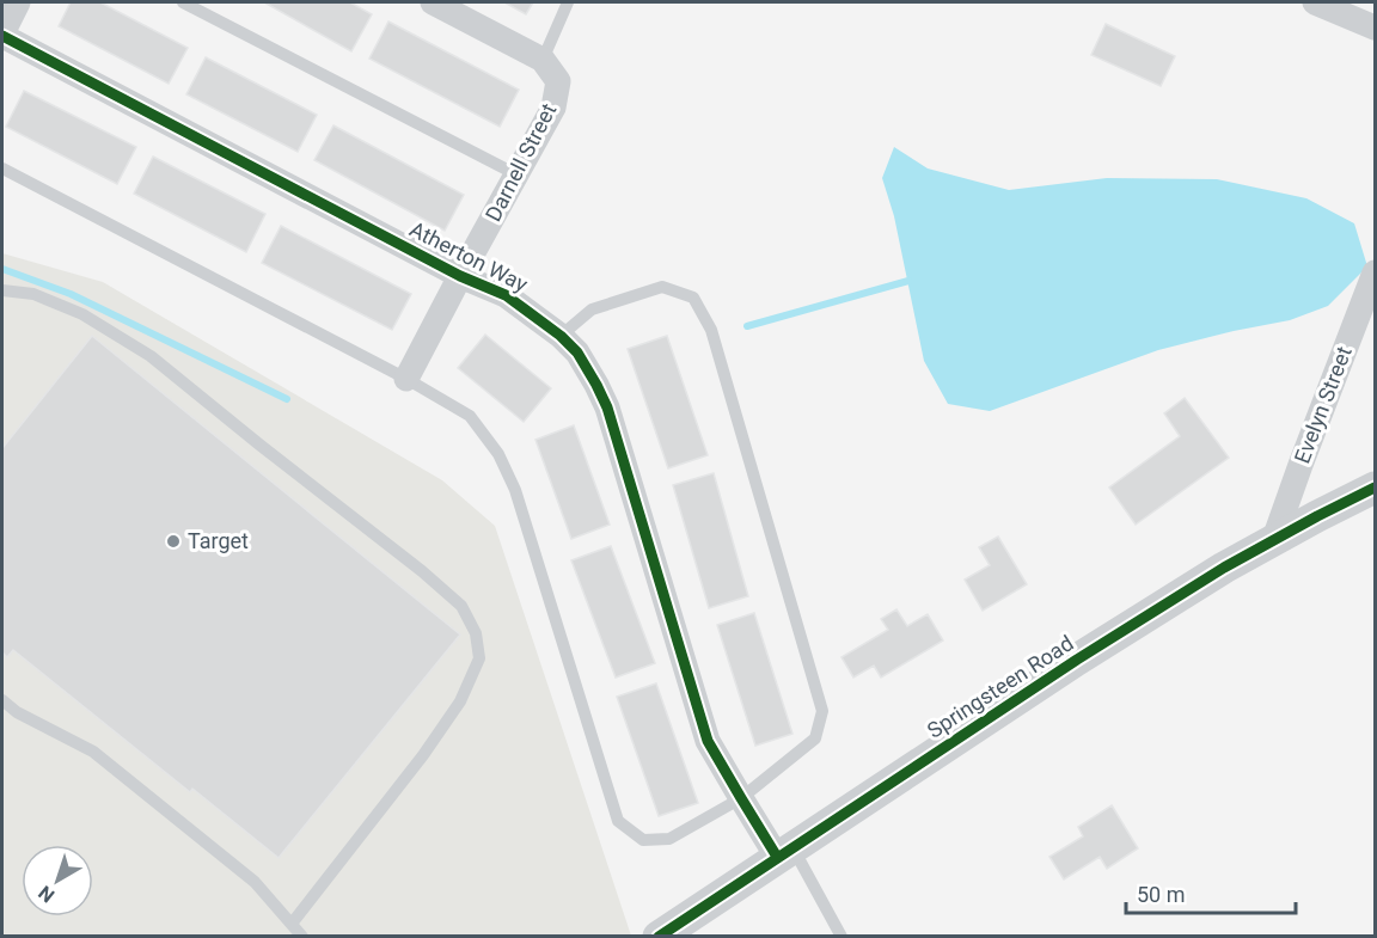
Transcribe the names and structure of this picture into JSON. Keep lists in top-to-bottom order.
{
  "streets": {
    "street": [
      "Darnell Street",
      "Atherton Way",
      "Evelyn Street",
      "Springsteen Road"
    ]
  },
  "crossings": [
    ["Darnell Street", "Atherton Way"],
    ["Atherton Way", "Springsteen Road"],
    ["Evelyn Street", "Springsteen Road"]
  ],
  "places": ["Target"],
  "scale_bar": "50 m",
  "north": "bottom left"
}
